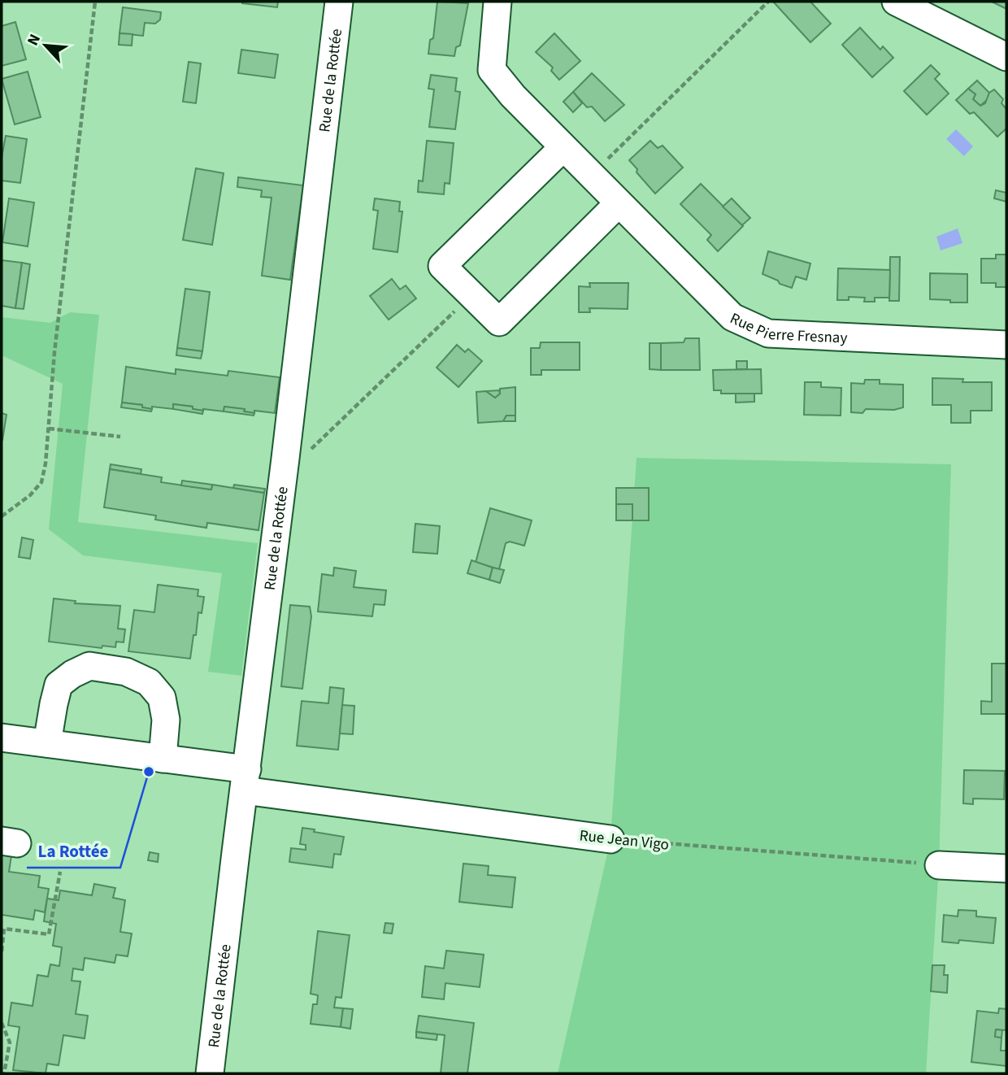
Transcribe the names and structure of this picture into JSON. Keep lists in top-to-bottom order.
{
  "streets": {
    "street": ["Rue de la Rottée", "Rue Pierre Fresnay", "Rue Jean Vigo"]
  },
  "crossings": [
    ["Rue de la Rottée", "Rue Jean Vigo"]
  ],
  "places": ["La Rottée"],
  "north": "top left"
}
